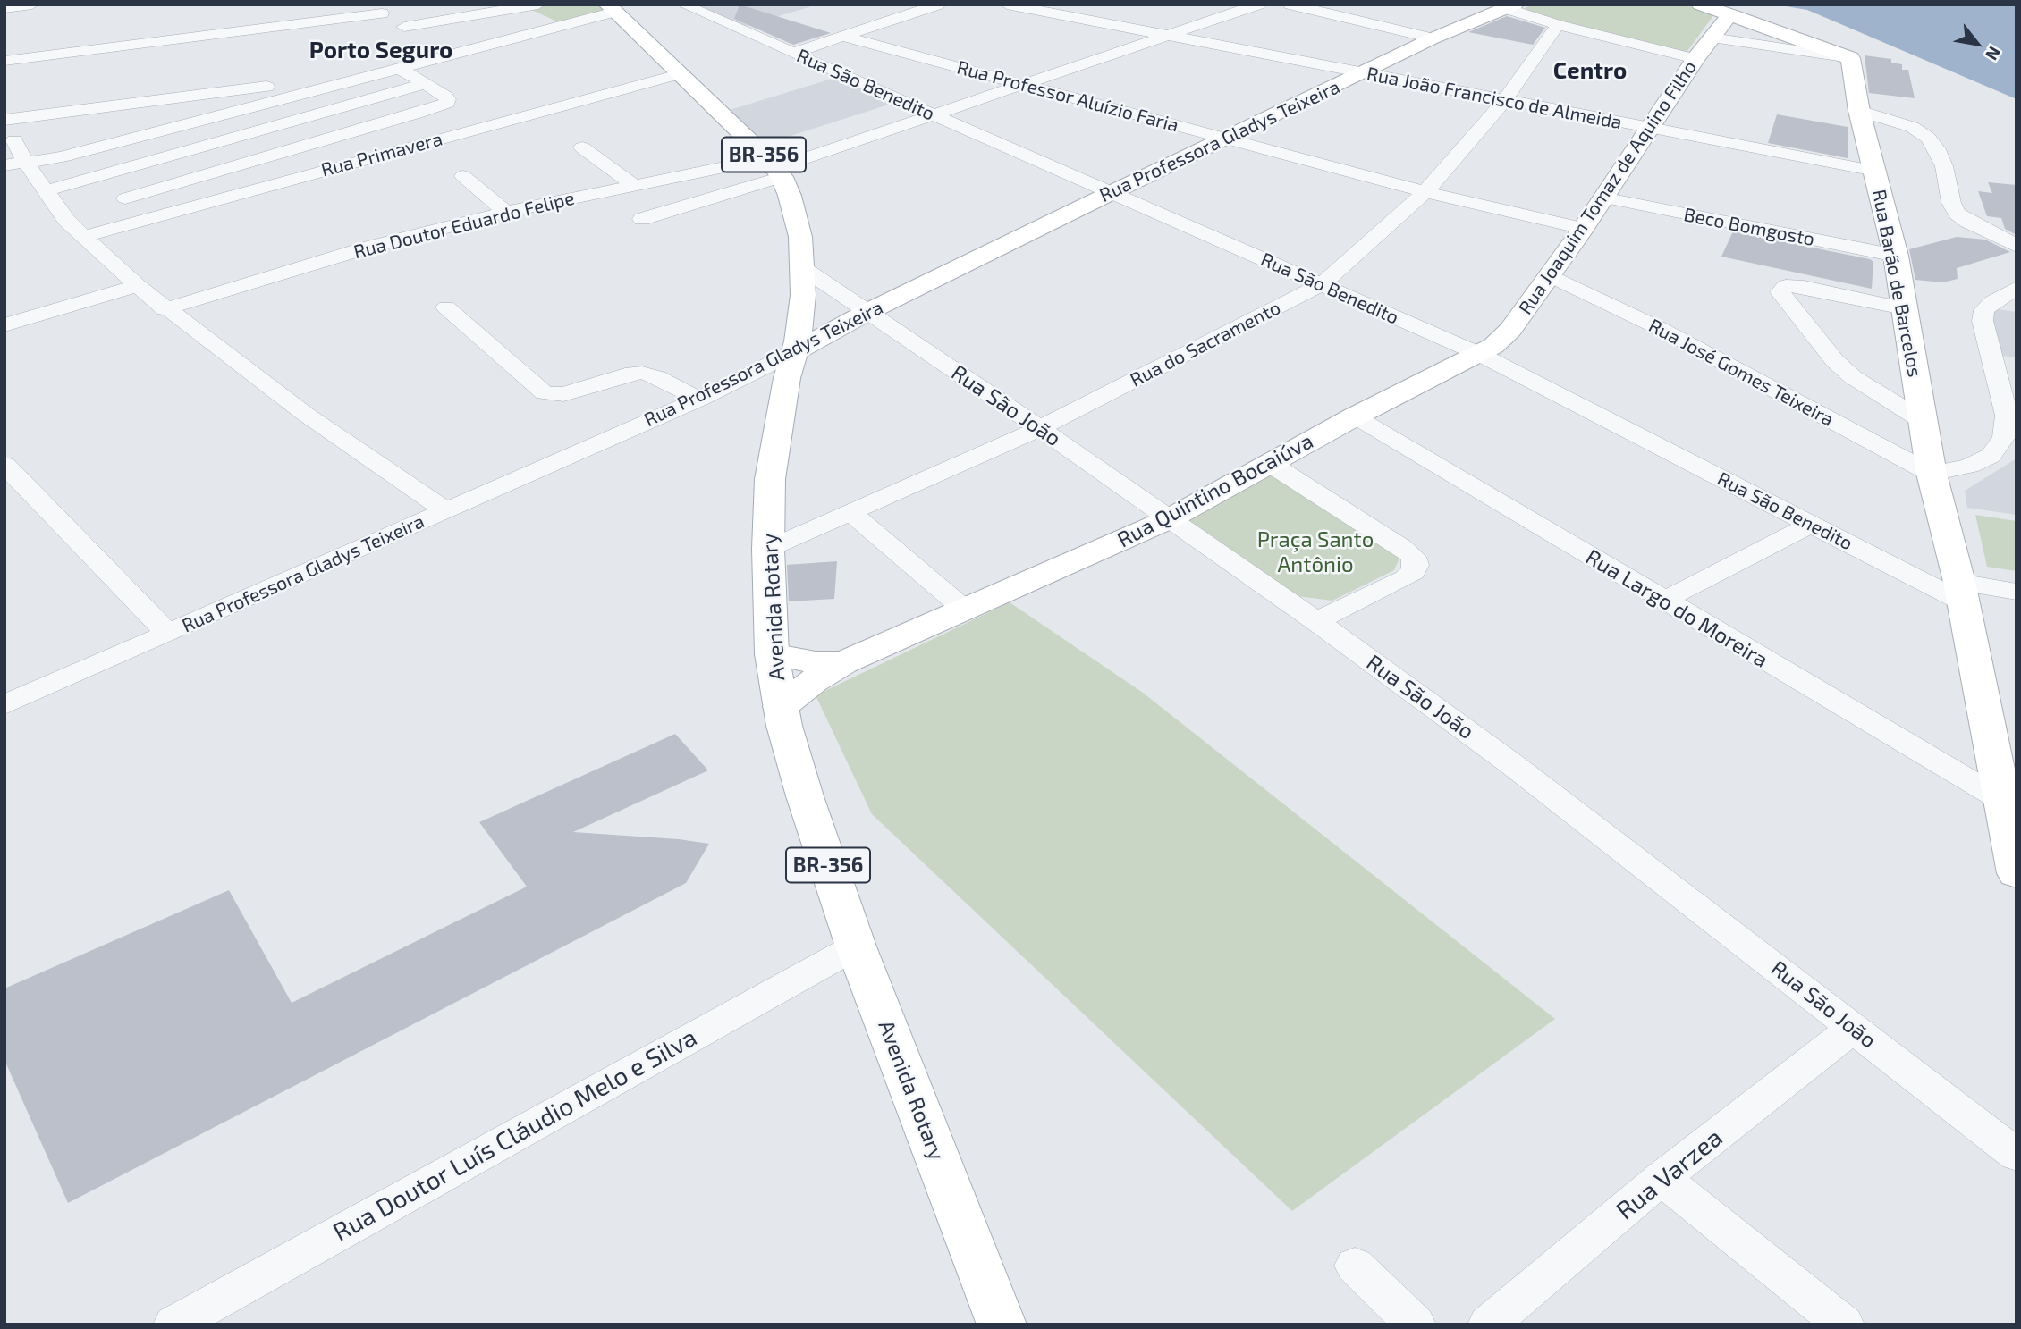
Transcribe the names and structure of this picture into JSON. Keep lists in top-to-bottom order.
{
  "streets": {
    "main road": [
      "Rua Professora Gladys Teixeira",
      "BR-356",
      "Rua Joaquim Tomaz de Aquino Filho",
      "Rua Barão de Barcelos",
      "Rua Quintino Bocaiúva",
      "Avenida Rotary"
    ],
    "street": [
      "Rua São Benedito",
      "Rua Professor Aluízio Faria",
      "Rua João Francisco de Almeida",
      "Rua Primavera",
      "Rua Doutor Eduardo Felipe",
      "Beco Bomgosto",
      "Rua do Sacramento",
      "Rua José Gomes Teixeira",
      "Rua São João",
      "Rua Largo do Moreira",
      "Rua Doutor Luís Cláudio Melo e Silva",
      "Rua Varzea"
    ]
  },
  "crossings": [
    ["Rua São Benedito", "Rua Professora Gladys Teixeira"],
    ["Rua São Benedito", "Rua Joaquim Tomaz de Aquino Filho"],
    ["Rua São Benedito", "Rua Barão de Barcelos"],
    ["Rua São Benedito", "Rua do Sacramento"],
    ["Rua São Benedito", "Rua Quintino Bocaiúva"],
    ["Rua Professor Aluízio Faria", "Rua Professora Gladys Teixeira"],
    ["Rua Professor Aluízio Faria", "Rua Joaquim Tomaz de Aquino Filho"],
    ["Rua Professor Aluízio Faria", "Rua do Sacramento"],
    ["Rua João Francisco de Almeida", "Rua Professora Gladys Teixeira"],
    ["Rua João Francisco de Almeida", "Rua Joaquim Tomaz de Aquino Filho"],
    ["Rua João Francisco de Almeida", "Rua Barão de Barcelos"],
    ["Rua João Francisco de Almeida", "Rua do Sacramento"],
    ["Rua Professora Gladys Teixeira", "Rua São João"],
    ["Rua Professora Gladys Teixeira", "Avenida Rotary"],
    ["Rua Primavera", "Avenida Rotary"],
    ["Rua Joaquim Tomaz de Aquino Filho", "Beco Bomgosto"],
    ["Rua Joaquim Tomaz de Aquino Filho", "Rua José Gomes Teixeira"],
    ["Rua Joaquim Tomaz de Aquino Filho", "Rua Quintino Bocaiúva"],
    ["Rua Doutor Eduardo Felipe", "Avenida Rotary"],
    ["Beco Bomgosto", "Rua Barão de Barcelos"],
    ["Rua Barão de Barcelos", "Rua José Gomes Teixeira"],
    ["Rua Barão de Barcelos", "Rua Largo do Moreira"],
    ["Rua do Sacramento", "Rua São João"],
    ["Rua do Sacramento", "Avenida Rotary"],
    ["Rua São João", "Rua Quintino Bocaiúva"],
    ["Rua São João", "Avenida Rotary"],
    ["Rua São João", "Rua Varzea"],
    ["Rua Quintino Bocaiúva", "Avenida Rotary"],
    ["Rua Quintino Bocaiúva", "Rua Largo do Moreira"],
    ["Avenida Rotary", "Rua Doutor Luís Cláudio Melo e Silva"]
  ],
  "districts": ["Porto Seguro", "Centro"],
  "parks": ["Praça Santo Antônio"],
  "north": "bottom right"
}
